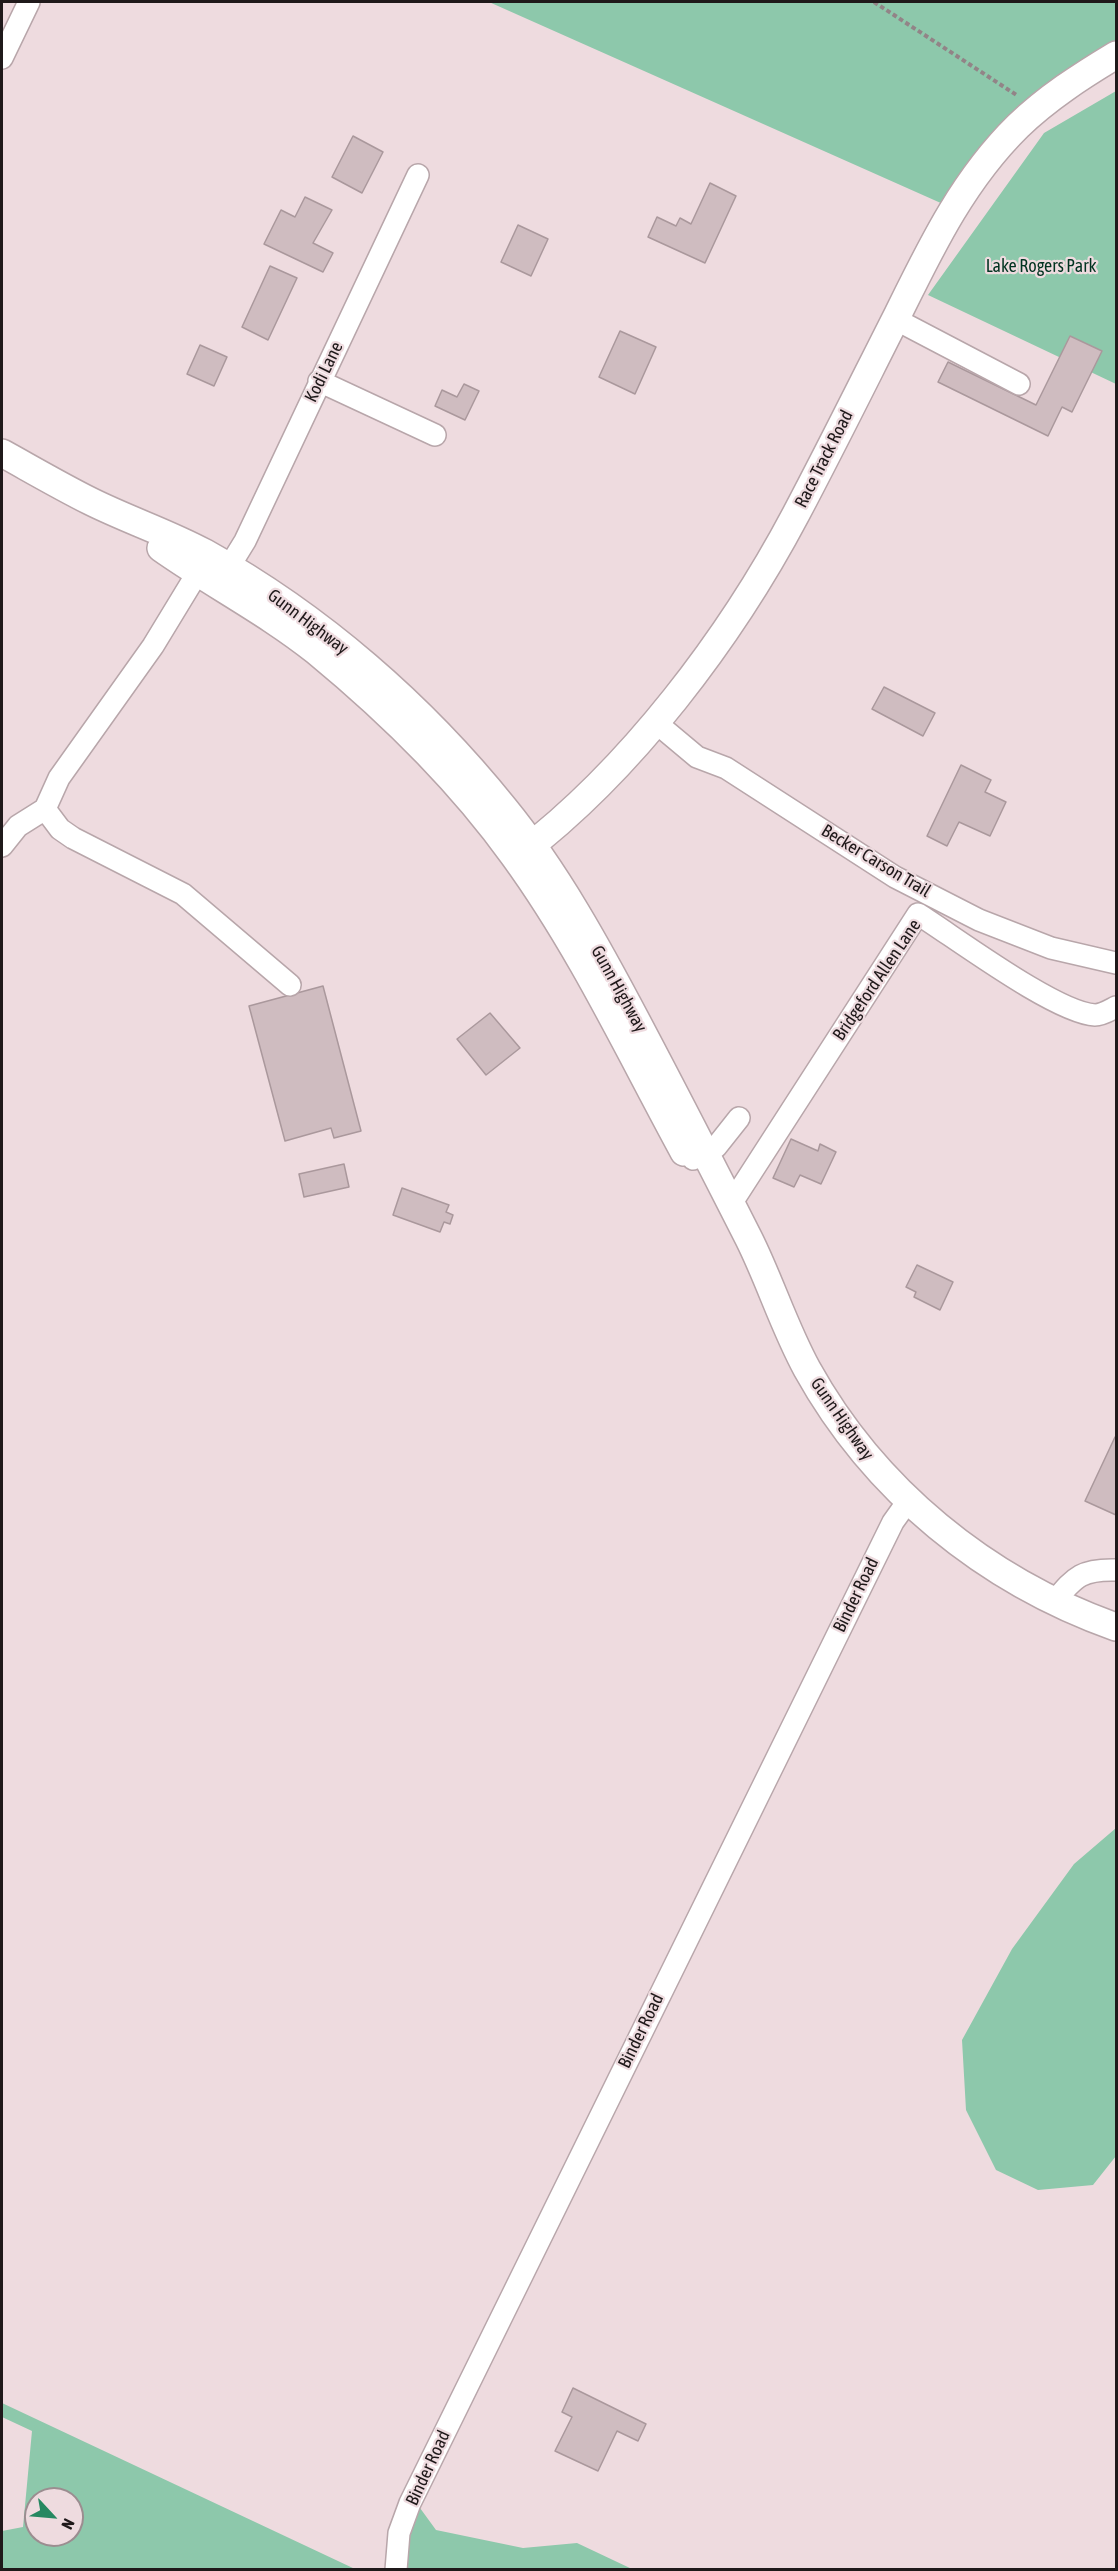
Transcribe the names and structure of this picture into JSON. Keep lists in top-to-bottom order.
{
  "streets": {
    "main road": ["Race Track Road", "Gunn Highway"],
    "street": [
      "Kodi Lane",
      "Becker Carson Trail",
      "Bridgeford Allen Lane",
      "Binder Road"
    ]
  },
  "crossings": [
    ["Kodi Lane", "Gunn Highway"],
    ["Race Track Road", "Gunn Highway"],
    ["Race Track Road", "Becker Carson Trail"],
    ["Gunn Highway", "Bridgeford Allen Lane"],
    ["Gunn Highway", "Binder Road"]
  ],
  "parks": ["Lake Rogers Park"],
  "north": "bottom right"
}
